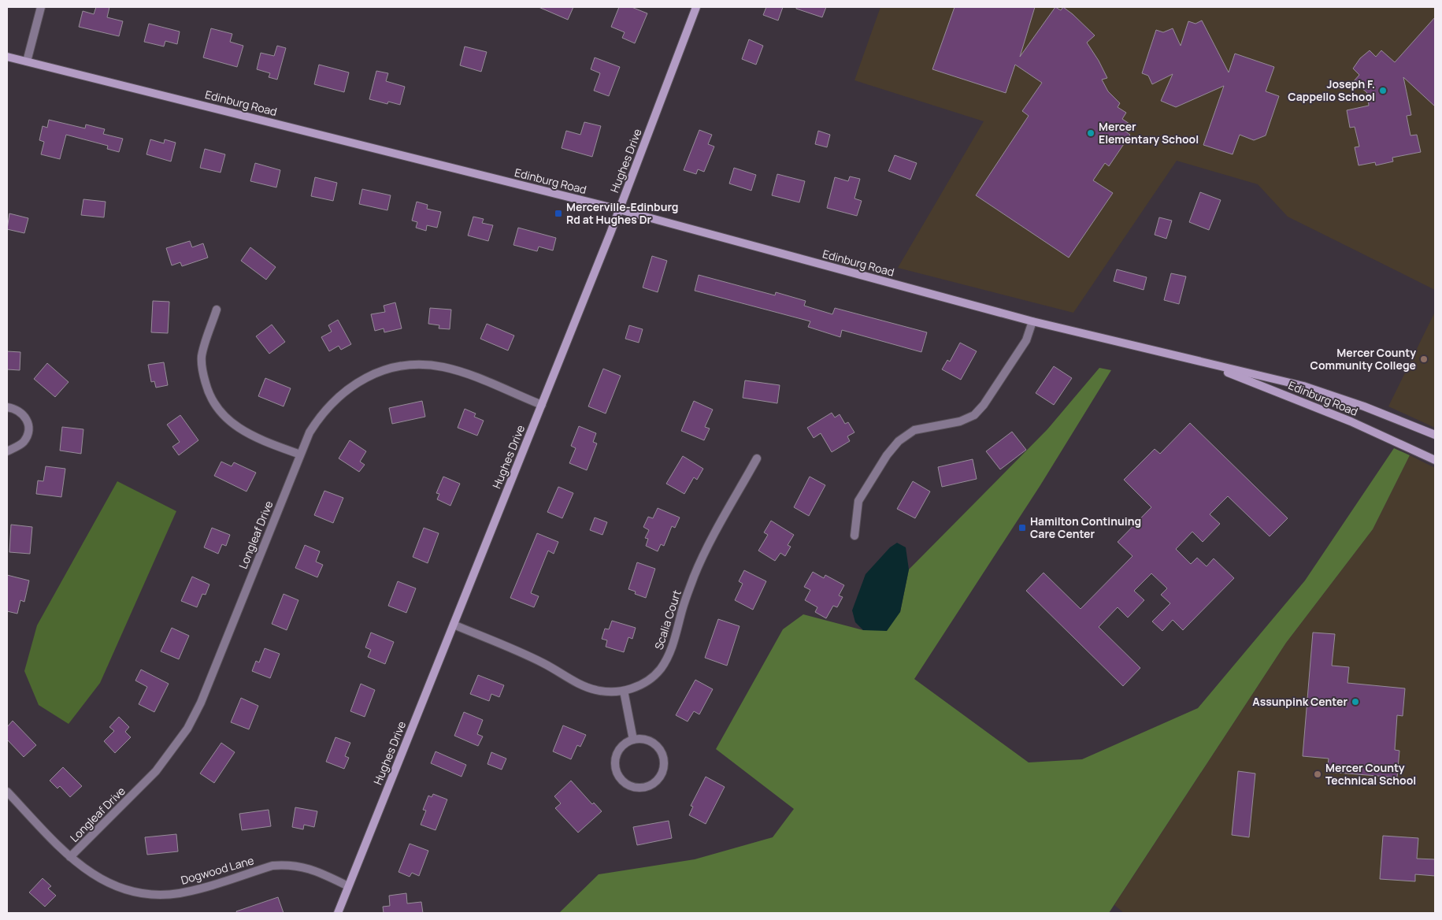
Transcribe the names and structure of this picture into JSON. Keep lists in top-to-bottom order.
{
  "streets": {
    "main road": ["Edinburg Road", "Hughes Drive"],
    "street": ["Longleaf Drive", "Scalia Court", "Dogwood Lane"]
  },
  "crossings": [
    ["Edinburg Road", "Hughes Drive"],
    ["Hughes Drive", "Longleaf Drive"],
    ["Hughes Drive", "Scalia Court"],
    ["Hughes Drive", "Dogwood Lane"],
    ["Longleaf Drive", "Dogwood Lane"]
  ],
  "places": {
    "other": [
      "Joseph F. Cappello School",
      "Mercer Elementary School",
      "Mercer County Community College",
      "Assunpink Center",
      "Mercer County Technical School"
    ],
    "transit": ["Mercerville-Edinburg Rd at Hughes Dr", "Hamilton Continuing Care Center"]
  }
}
